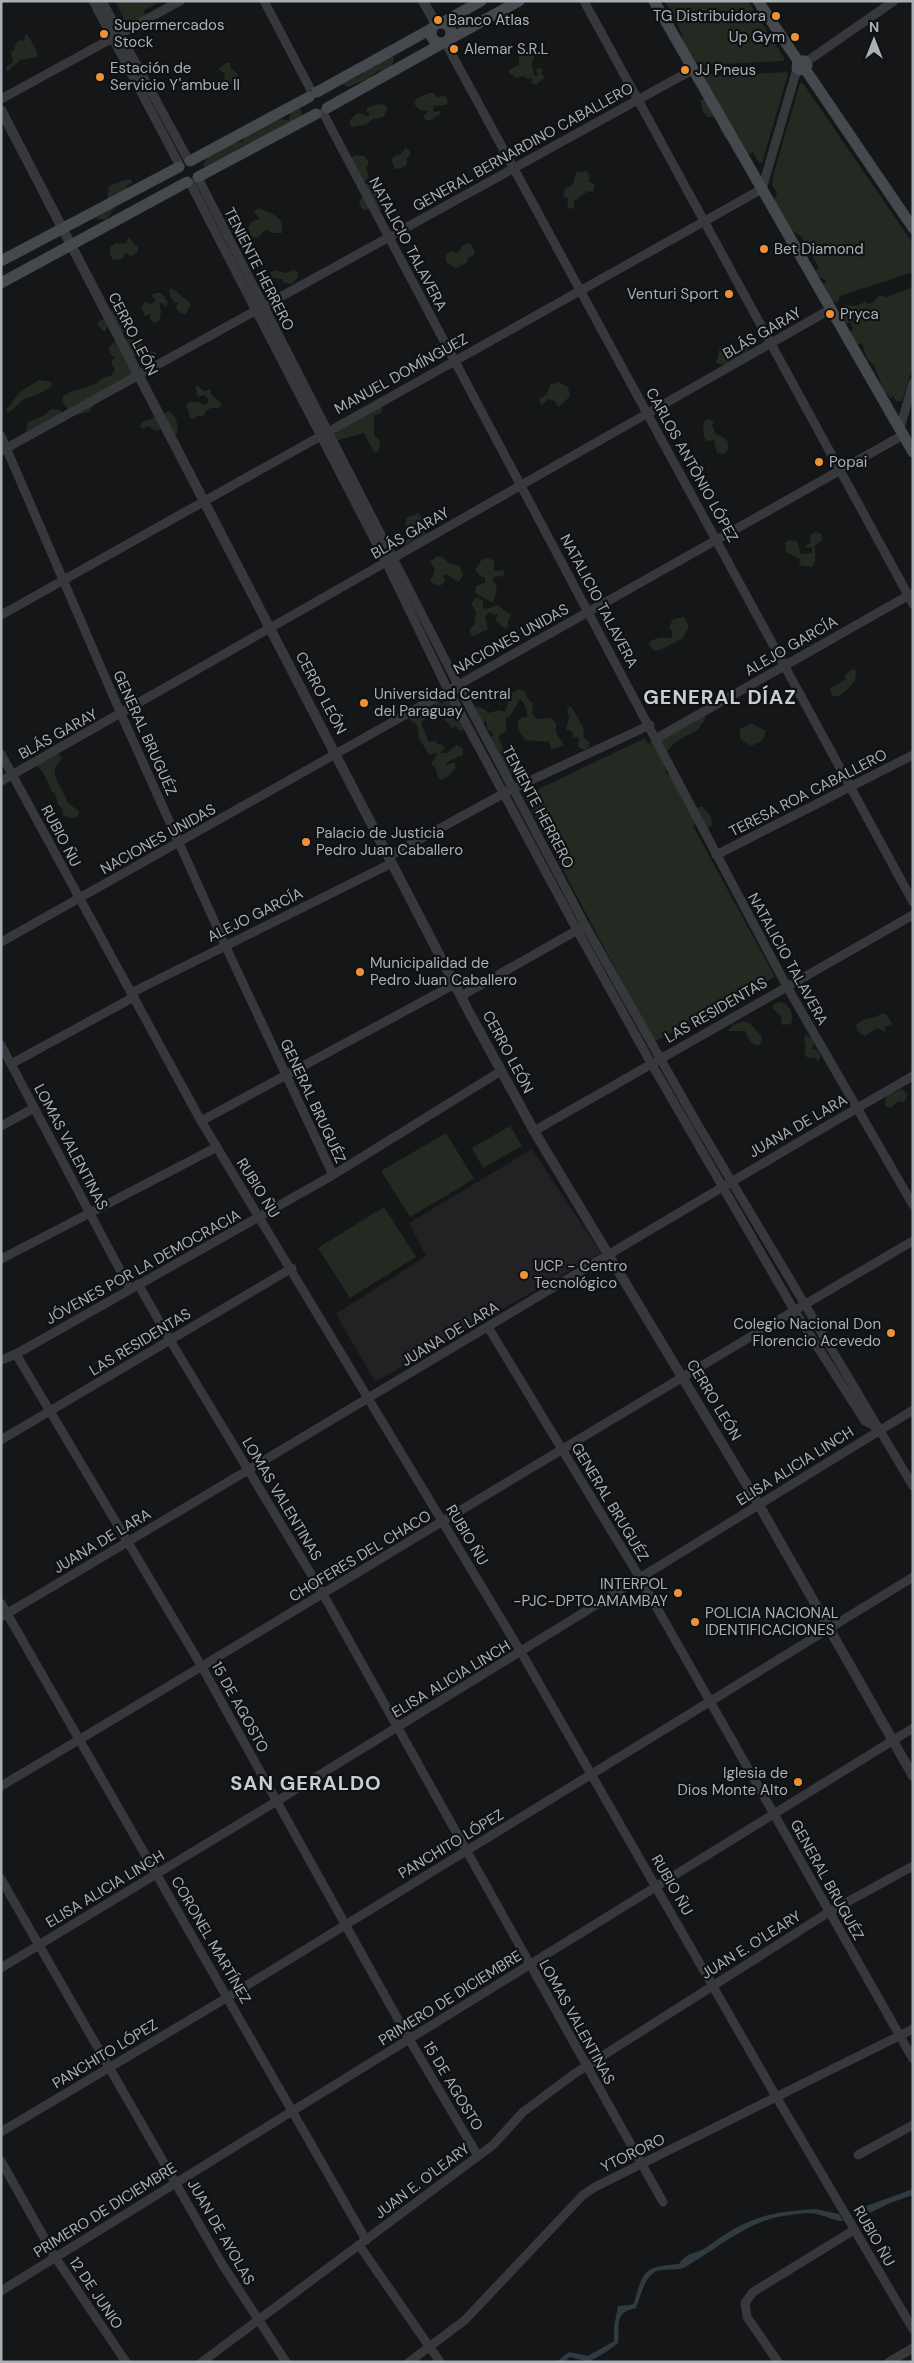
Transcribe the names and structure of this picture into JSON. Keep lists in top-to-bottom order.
{
  "streets": {
    "street": [
      "GENERAL BERNARDINO CABALLERO",
      "NATALICIO TALAVERA",
      "TENIENTE HERRERO",
      "BLÁS GARAY",
      "CERRO LEÓN",
      "MANUEL DOMÍNGUEZ",
      "CARLOS ANTÔNIO LÓPEZ",
      "NACIONES UNIDAS",
      "ALEJO GARCÍA",
      "GENERAL BRUGUÉZ",
      "TERESA ROA CABALLERO",
      "RUBIO ÑU",
      "LAS RESIDENTAS",
      "JUANA DE LARA",
      "LOMAS VALENTINAS",
      "JÓVENES POR LA DEMOCRACIA",
      "ELISA ALICIA LINCH",
      "CHOFERES DEL CHACO",
      "15 DE AGOSTO",
      "PANCHITO LÓPEZ",
      "CORONEL MARTÍNEZ",
      "JUAN E. O'LEARY",
      "PRIMERO DE DICIEMBRE",
      "YTORORO",
      "JUAN DE AYOLAS",
      "12 DE JUNIO"
    ]
  },
  "crossings": [
    ["GENERAL BERNARDINO CABALLERO", "NATALICIO TALAVERA"],
    ["GENERAL BERNARDINO CABALLERO", "TENIENTE HERRERO"],
    ["GENERAL BERNARDINO CABALLERO", "CERRO LEÓN"],
    ["GENERAL BERNARDINO CABALLERO", "CARLOS ANTÔNIO LÓPEZ"],
    ["GENERAL BERNARDINO CABALLERO", "GENERAL BRUGUÉZ"],
    ["NATALICIO TALAVERA", "BLÁS GARAY"],
    ["NATALICIO TALAVERA", "MANUEL DOMÍNGUEZ"],
    ["NATALICIO TALAVERA", "NACIONES UNIDAS"],
    ["NATALICIO TALAVERA", "ALEJO GARCÍA"],
    ["NATALICIO TALAVERA", "TERESA ROA CABALLERO"],
    ["NATALICIO TALAVERA", "LAS RESIDENTAS"],
    ["NATALICIO TALAVERA", "JUANA DE LARA"],
    ["TENIENTE HERRERO", "BLÁS GARAY"],
    ["TENIENTE HERRERO", "MANUEL DOMÍNGUEZ"],
    ["TENIENTE HERRERO", "NACIONES UNIDAS"],
    ["TENIENTE HERRERO", "ALEJO GARCÍA"],
    ["TENIENTE HERRERO", "LAS RESIDENTAS"],
    ["TENIENTE HERRERO", "JUANA DE LARA"],
    ["TENIENTE HERRERO", "ELISA ALICIA LINCH"],
    ["TENIENTE HERRERO", "CHOFERES DEL CHACO"],
    ["BLÁS GARAY", "CERRO LEÓN"],
    ["BLÁS GARAY", "CARLOS ANTÔNIO LÓPEZ"],
    ["BLÁS GARAY", "GENERAL BRUGUÉZ"],
    ["BLÁS GARAY", "RUBIO ÑU"],
    ["CERRO LEÓN", "MANUEL DOMÍNGUEZ"],
    ["CERRO LEÓN", "NACIONES UNIDAS"],
    ["CERRO LEÓN", "ALEJO GARCÍA"],
    ["CERRO LEÓN", "LAS RESIDENTAS"],
    ["CERRO LEÓN", "JUANA DE LARA"],
    ["CERRO LEÓN", "JÓVENES POR LA DEMOCRACIA"],
    ["CERRO LEÓN", "ELISA ALICIA LINCH"],
    ["CERRO LEÓN", "CHOFERES DEL CHACO"],
    ["CERRO LEÓN", "PANCHITO LÓPEZ"],
    ["CERRO LEÓN", "PRIMERO DE DICIEMBRE"],
    ["MANUEL DOMÍNGUEZ", "CARLOS ANTÔNIO LÓPEZ"],
    ["MANUEL DOMÍNGUEZ", "GENERAL BRUGUÉZ"],
    ["CARLOS ANTÔNIO LÓPEZ", "NACIONES UNIDAS"],
    ["CARLOS ANTÔNIO LÓPEZ", "ALEJO GARCÍA"],
    ["CARLOS ANTÔNIO LÓPEZ", "TERESA ROA CABALLERO"],
    ["NACIONES UNIDAS", "GENERAL BRUGUÉZ"],
    ["NACIONES UNIDAS", "RUBIO ÑU"],
    ["ALEJO GARCÍA", "GENERAL BRUGUÉZ"],
    ["ALEJO GARCÍA", "RUBIO ÑU"],
    ["ALEJO GARCÍA", "LOMAS VALENTINAS"],
    ["GENERAL BRUGUÉZ", "JUANA DE LARA"],
    ["GENERAL BRUGUÉZ", "JÓVENES POR LA DEMOCRACIA"],
    ["GENERAL BRUGUÉZ", "ELISA ALICIA LINCH"],
    ["GENERAL BRUGUÉZ", "CHOFERES DEL CHACO"],
    ["GENERAL BRUGUÉZ", "PANCHITO LÓPEZ"],
    ["GENERAL BRUGUÉZ", "JUAN E. O'LEARY"],
    ["GENERAL BRUGUÉZ", "PRIMERO DE DICIEMBRE"],
    ["GENERAL BRUGUÉZ", "YTORORO"],
    ["RUBIO ÑU", "LAS RESIDENTAS"],
    ["RUBIO ÑU", "JUANA DE LARA"],
    ["RUBIO ÑU", "JÓVENES POR LA DEMOCRACIA"],
    ["RUBIO ÑU", "ELISA ALICIA LINCH"],
    ["RUBIO ÑU", "CHOFERES DEL CHACO"],
    ["RUBIO ÑU", "PANCHITO LÓPEZ"],
    ["RUBIO ÑU", "JUAN E. O'LEARY"],
    ["RUBIO ÑU", "PRIMERO DE DICIEMBRE"],
    ["RUBIO ÑU", "YTORORO"],
    ["LAS RESIDENTAS", "LOMAS VALENTINAS"],
    ["LAS RESIDENTAS", "15 DE AGOSTO"],
    ["JUANA DE LARA", "LOMAS VALENTINAS"],
    ["JUANA DE LARA", "15 DE AGOSTO"],
    ["JUANA DE LARA", "CORONEL MARTÍNEZ"],
    ["LOMAS VALENTINAS", "JÓVENES POR LA DEMOCRACIA"],
    ["LOMAS VALENTINAS", "ELISA ALICIA LINCH"],
    ["LOMAS VALENTINAS", "CHOFERES DEL CHACO"],
    ["LOMAS VALENTINAS", "PANCHITO LÓPEZ"],
    ["LOMAS VALENTINAS", "JUAN E. O'LEARY"],
    ["LOMAS VALENTINAS", "PRIMERO DE DICIEMBRE"],
    ["LOMAS VALENTINAS", "YTORORO"],
    ["JÓVENES POR LA DEMOCRACIA", "15 DE AGOSTO"],
    ["ELISA ALICIA LINCH", "15 DE AGOSTO"],
    ["ELISA ALICIA LINCH", "CORONEL MARTÍNEZ"],
    ["ELISA ALICIA LINCH", "JUAN DE AYOLAS"],
    ["CHOFERES DEL CHACO", "15 DE AGOSTO"],
    ["CHOFERES DEL CHACO", "CORONEL MARTÍNEZ"],
    ["15 DE AGOSTO", "PANCHITO LÓPEZ"],
    ["15 DE AGOSTO", "JUAN E. O'LEARY"],
    ["15 DE AGOSTO", "PRIMERO DE DICIEMBRE"],
    ["PANCHITO LÓPEZ", "CORONEL MARTÍNEZ"],
    ["PANCHITO LÓPEZ", "JUAN DE AYOLAS"],
    ["CORONEL MARTÍNEZ", "JUAN E. O'LEARY"],
    ["CORONEL MARTÍNEZ", "PRIMERO DE DICIEMBRE"],
    ["CORONEL MARTÍNEZ", "YTORORO"],
    ["JUAN E. O'LEARY", "JUAN DE AYOLAS"],
    ["PRIMERO DE DICIEMBRE", "JUAN DE AYOLAS"],
    ["PRIMERO DE DICIEMBRE", "12 DE JUNIO"]
  ],
  "districts": ["GENERAL DÍAZ", "SAN GERALDO"],
  "places": [
    "TG Distribuidora",
    "Banco Atlas",
    "Supermercados Stock",
    "Up Gym",
    "Alemar S.R.L",
    "JJ Pneus",
    "Estación de Servicio Y'ambue II",
    "Bet Diamond",
    "Venturi Sport",
    "Pryca",
    "Popai",
    "Universidad Central del Paraguay",
    "Palacio de Justicia Pedro Juan Caballero",
    "Municipalidad de Pedro Juan Caballero",
    "UCP - Centro Tecnológico",
    "Colegio Nacional Don Florencio Acevedo",
    "INTERPOL -PJC-DPTO.AMAMBAY",
    "POLICIA NACIONAL IDENTIFICACIONES",
    "Iglesia de Dios Monte Alto"
  ],
  "north": "top"
}
